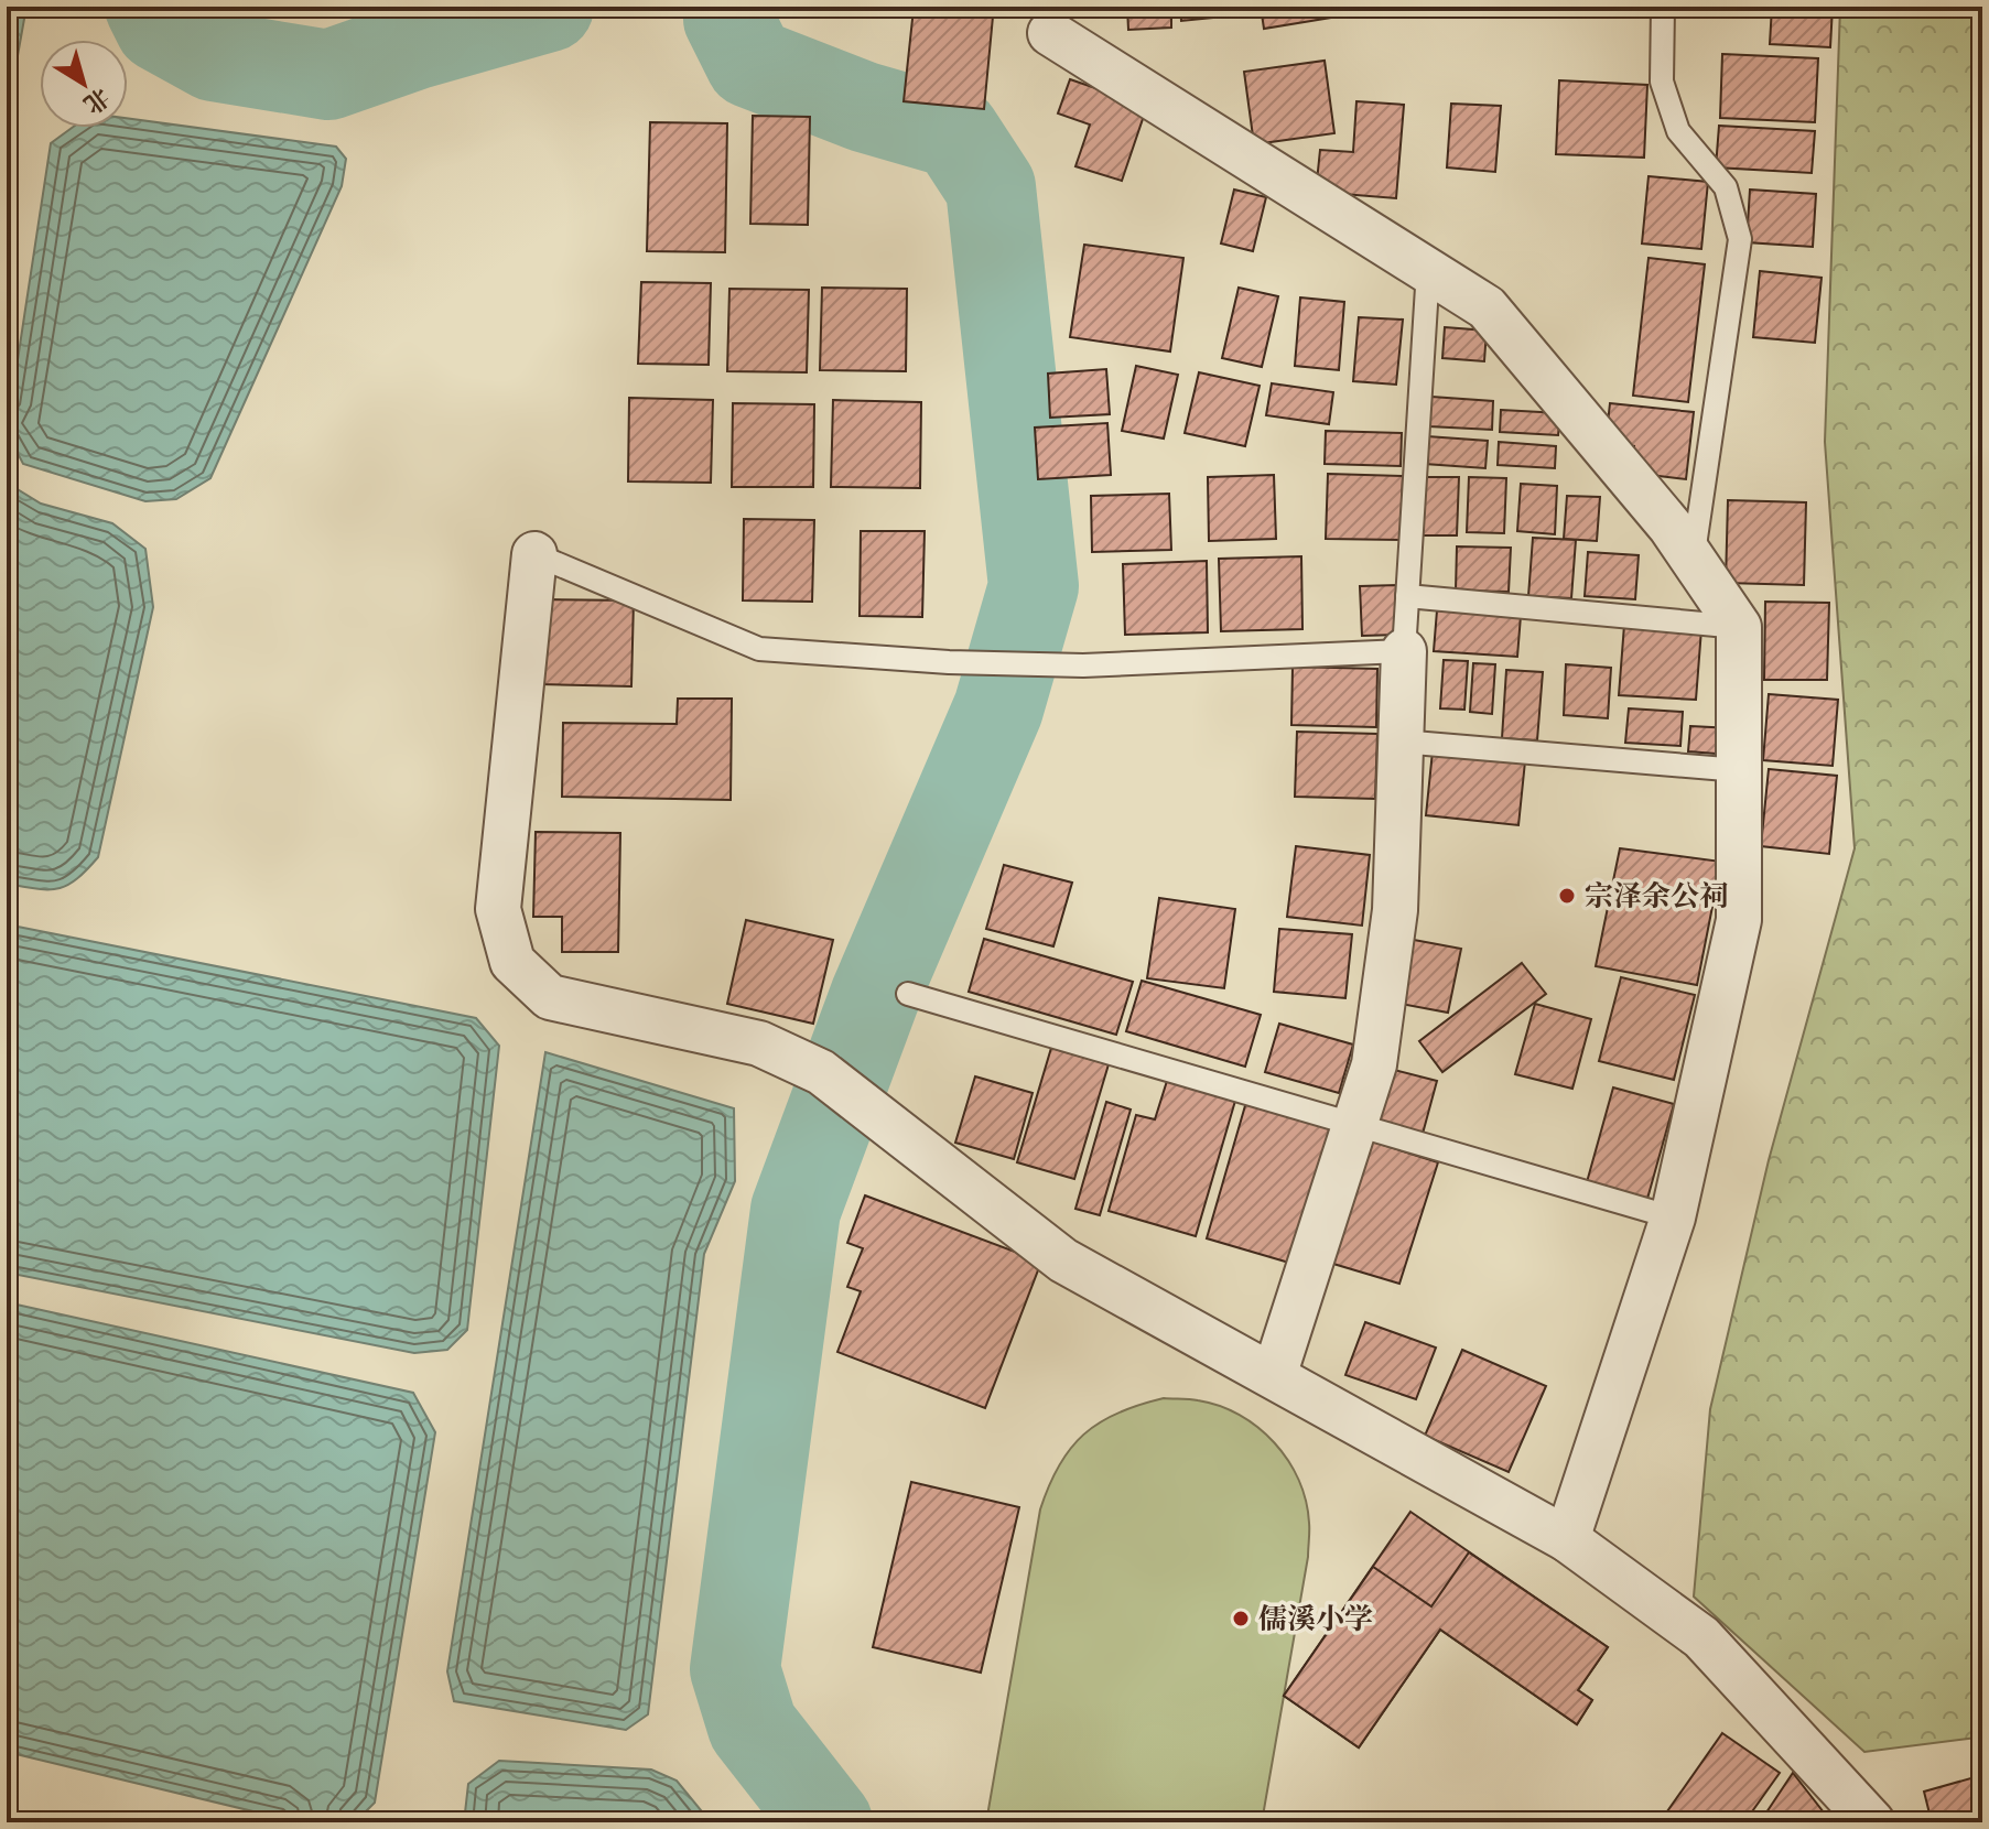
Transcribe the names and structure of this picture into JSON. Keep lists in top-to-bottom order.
{
  "places": ["宗泽余公祠", "儒溪小学"],
  "north": "bottom right"
}
